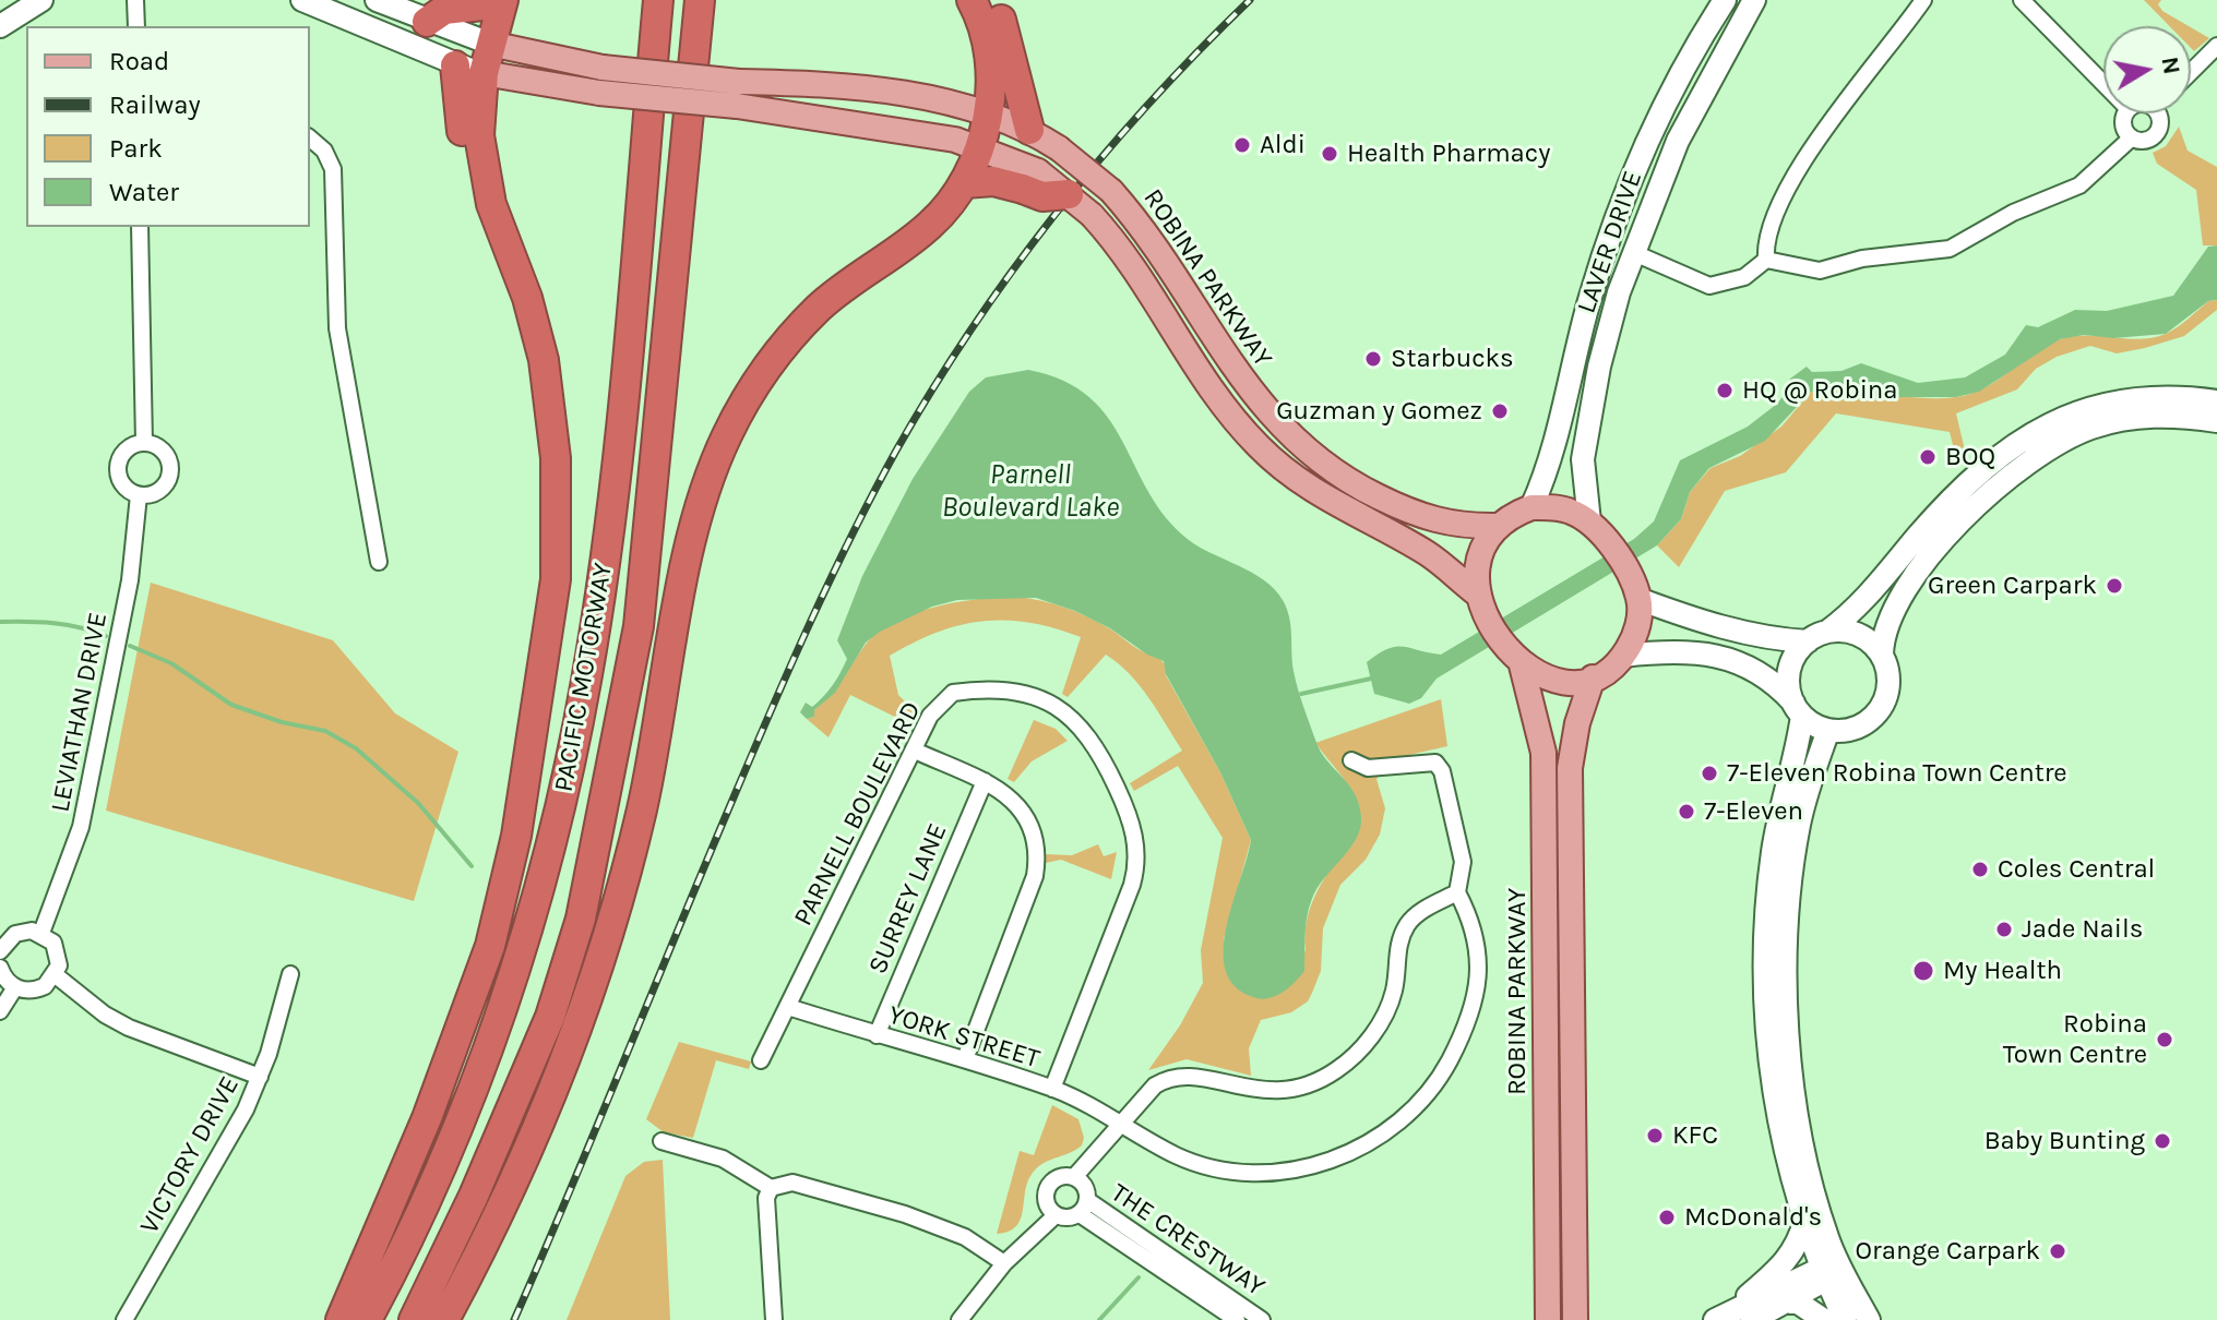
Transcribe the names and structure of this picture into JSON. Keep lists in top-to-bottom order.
{
  "streets": {
    "highway": ["PACIFIC MOTORWAY"],
    "main road": ["ROBINA PARKWAY"],
    "street": [
      "LAVER DRIVE",
      "LEVIATHAN DRIVE",
      "PARNELL BOULEVARD",
      "SURREY LANE",
      "YORK STREET",
      "VICTORY DRIVE",
      "THE CRESTWAY"
    ]
  },
  "crossings": [
    ["LAVER DRIVE", "ROBINA PARKWAY"],
    ["PARNELL BOULEVARD", "YORK STREET"],
    ["SURREY LANE", "YORK STREET"]
  ],
  "water": ["Parnell Boulevard Lake"],
  "places": [
    "Aldi",
    "Health Pharmacy",
    "Starbucks",
    "HQ @ Robina",
    "Guzman y Gomez",
    "BOQ",
    "Green Carpark",
    "7-Eleven Robina Town Centre",
    "7-Eleven",
    "Coles Central",
    "Jade Nails",
    "My Health",
    "Robina Town Centre",
    "KFC",
    "Baby Bunting",
    "McDonald's",
    "Orange Carpark"
  ],
  "legend": [
    "Road",
    "Railway",
    "Park",
    "Water"
  ],
  "north": "right"
}
